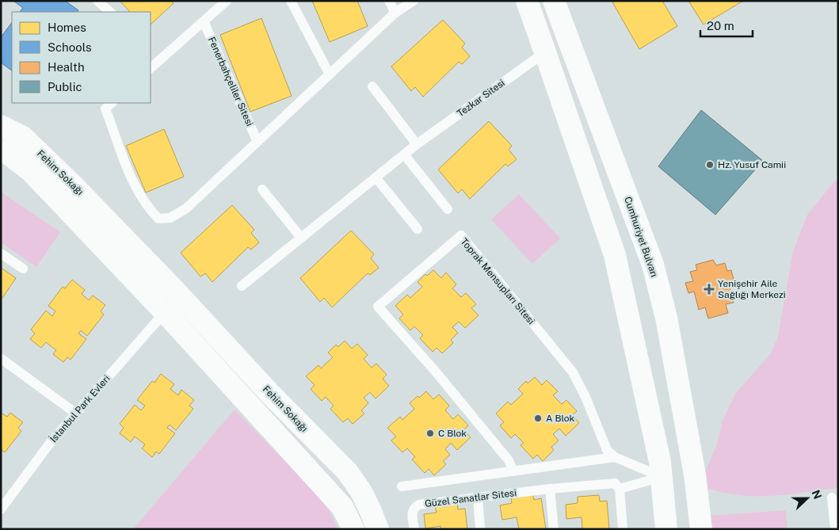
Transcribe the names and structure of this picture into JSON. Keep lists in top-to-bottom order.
{
  "streets": {
    "street": ["Fehim Sokağı", "Cumhuriyet Bulvarı"],
    "lane": [
      "Fenerbahçeliler Sitesi",
      "Tezkar Sitesi",
      "Toprak Mensupları Sitesi",
      "İstanbul Park Evleri",
      "Güzel Sanatlar Sitesi"
    ]
  },
  "crossings": [
    ["Fehim Sokağı", "İstanbul Park Evleri"]
  ],
  "places": {
    "other": ["Hz. Yusuf Camii", "A Blok", "C Blok"],
    "health": ["Yenişehir Aile Sağlığı Merkezi"]
  },
  "legend": [
    "Homes",
    "Schools",
    "Health",
    "Public"
  ],
  "scale_bar": "20 m",
  "north": "right"
}
